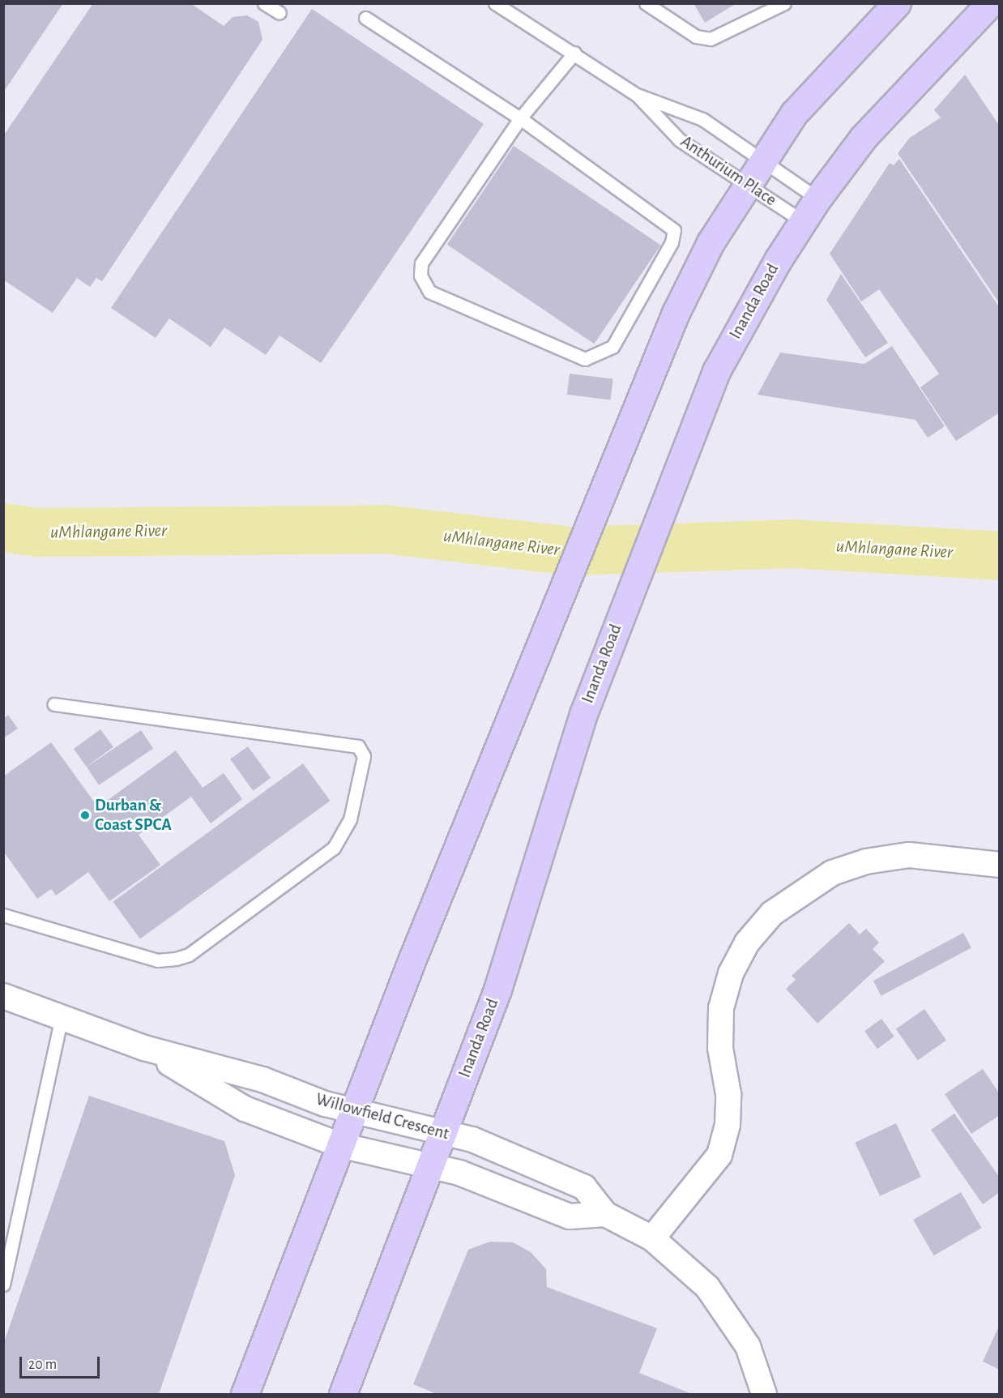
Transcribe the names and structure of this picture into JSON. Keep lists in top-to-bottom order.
{
  "streets": {
    "main road": ["Inanda Road"],
    "street": ["Willowfield Crescent"],
    "lane": ["Anthurium Place"]
  },
  "crossings": [
    ["Anthurium Place", "Inanda Road"],
    ["Inanda Road", "Willowfield Crescent"]
  ],
  "water": ["uMhlangane River"],
  "places": ["Durban & Coast SPCA"],
  "scale_bar": "20 m"
}
